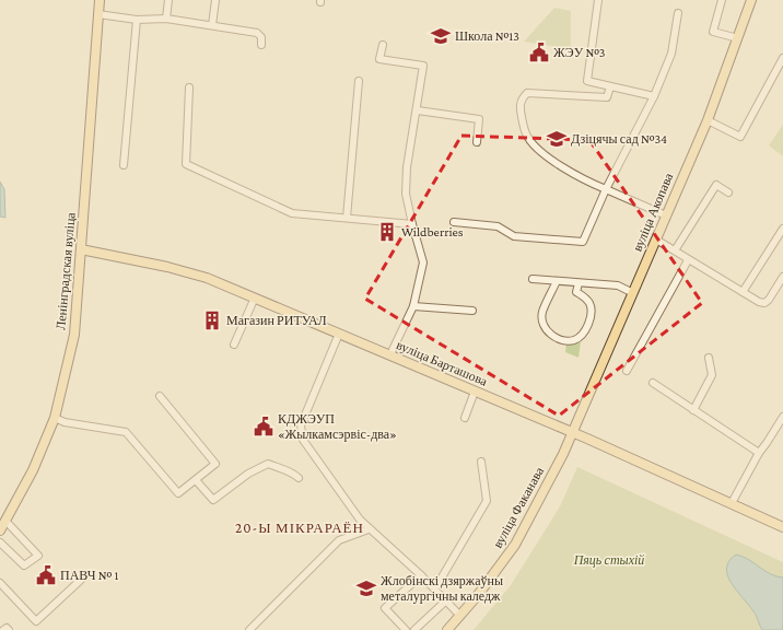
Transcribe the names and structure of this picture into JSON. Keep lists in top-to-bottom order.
{
  "streets": {
    "main road": [
      "вуліца Акопава",
      "Ленінградская вуліца",
      "вуліца Барташова",
      "вуліца Факанава"
    ]
  },
  "crossings": [
    ["вуліца Акопава", "вуліца Барташова"],
    ["вуліца Акопава", "вуліца Факанава"],
    ["Ленінградская вуліца", "вуліца Барташова"],
    ["вуліца Барташова", "вуліца Факанава"]
  ],
  "districts": ["20-Ы МІКРАРАЁН"],
  "parks": ["Пяць стыхій"],
  "places": {
    "school or university": ["Школа №13", "Дзіцячы сад №34", "Жлобінскі дзяржаўны металургічны каледж"],
    "public building": ["ЖЭУ №3", "КДЖЭУП «Жылкамсэрвіс-два»", "ПАВЧ № 1"],
    "building": ["Wildberries", "Магазин РИТУАЛ"]
  }
}
